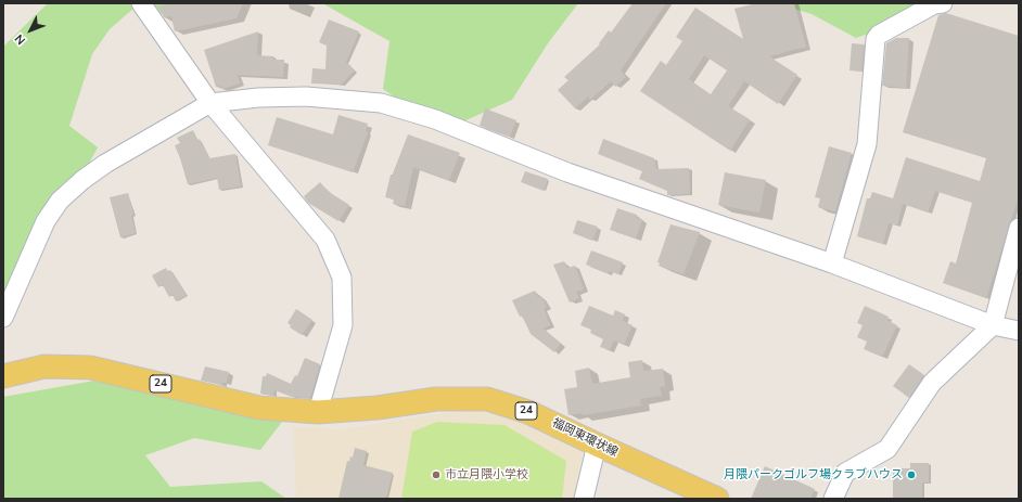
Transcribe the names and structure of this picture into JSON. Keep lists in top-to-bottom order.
{
  "streets": {
    "main road": ["24", "福岡東環状線"]
  },
  "crossings": [
    ["24", "福岡東環状線"]
  ],
  "places": ["市立月隈小学校", "月隈パークゴルフ場クラブハウス"],
  "north": "bottom left"
}
